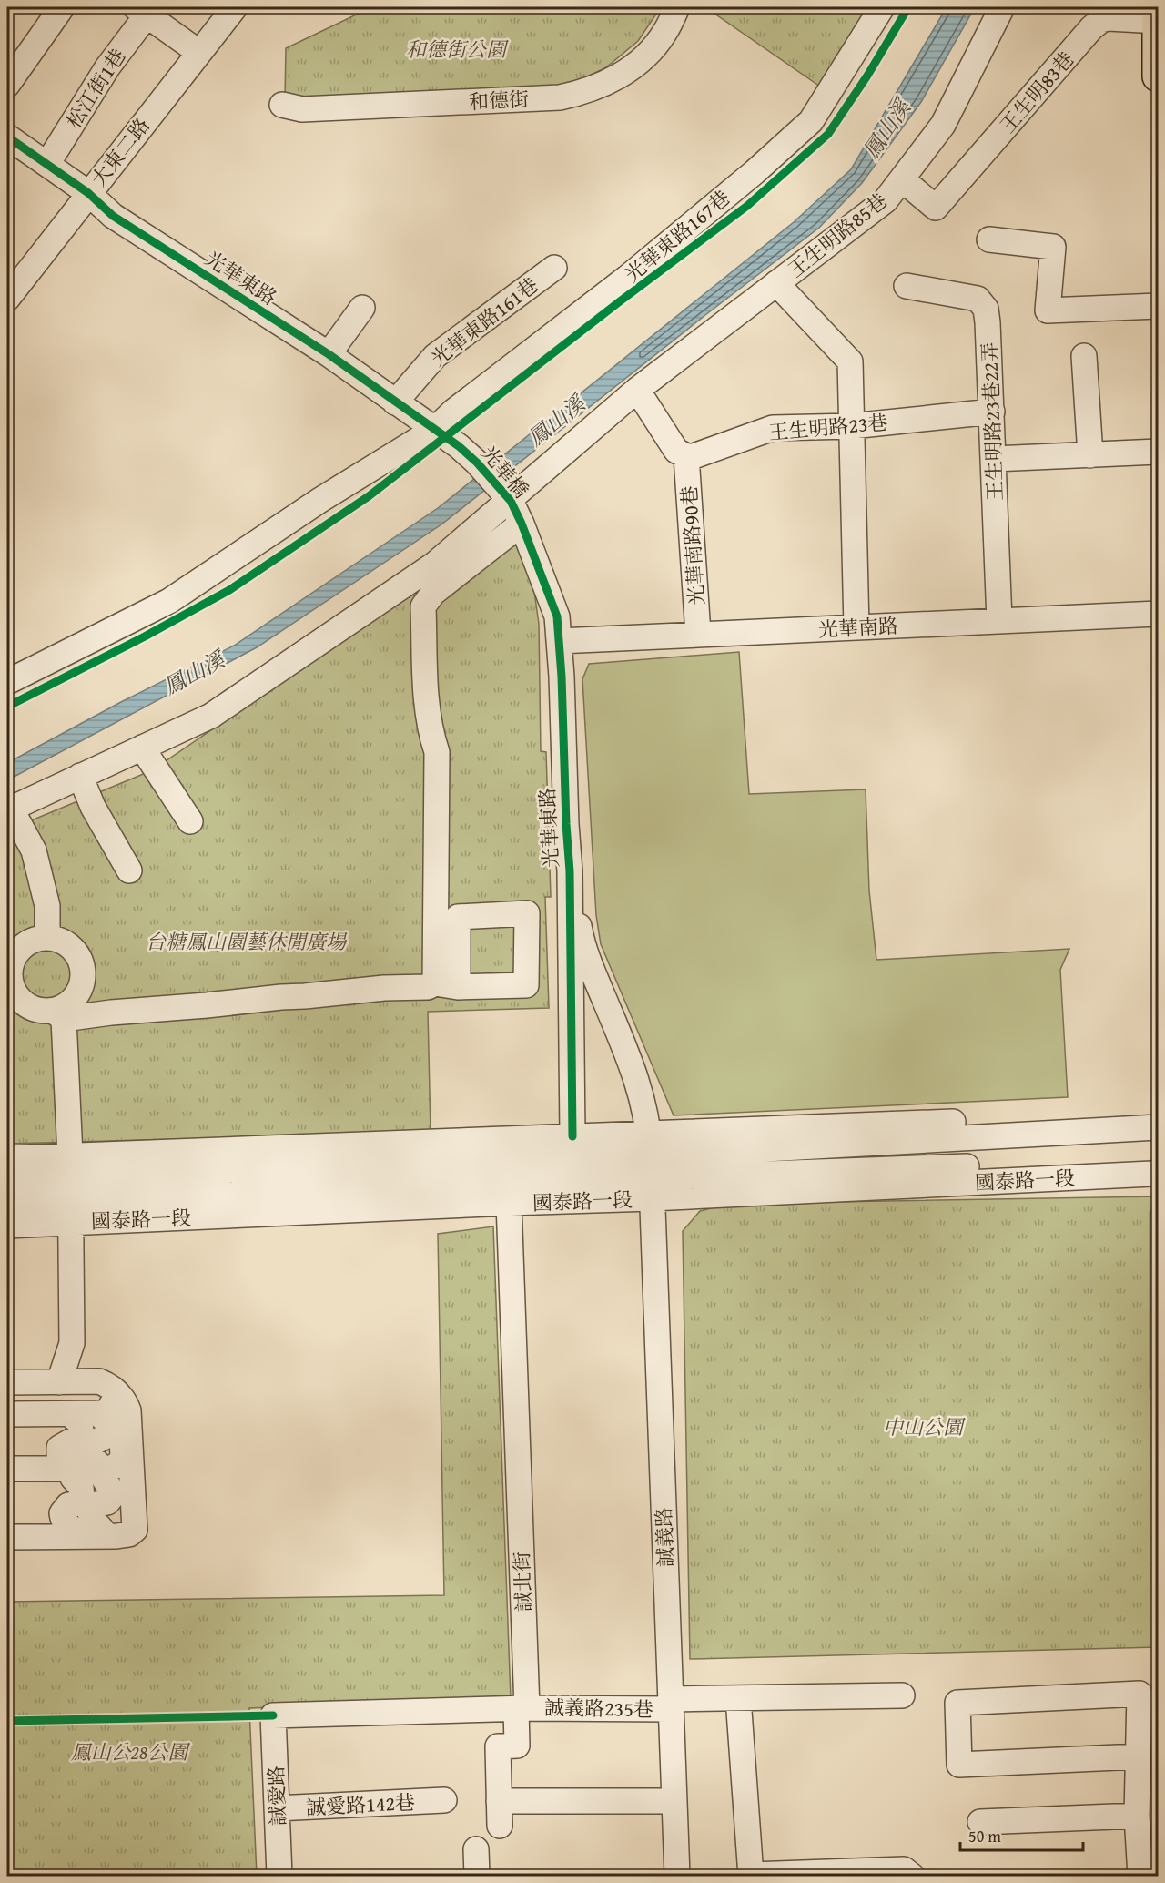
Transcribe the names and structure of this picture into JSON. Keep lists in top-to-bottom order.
{
  "streets": {
    "street": [
      "松江街1巷",
      "王生明83巷",
      "和德街",
      "大東二路",
      "王生明路85巷",
      "光華東路167巷",
      "光華東路",
      "光華東路161巷",
      "王生明路23巷22弄",
      "王生明路23巷",
      "光華橋",
      "光華南路90巷",
      "光華南路",
      "國泰路一段",
      "誠義路",
      "誠北街",
      "誠義路235巷",
      "誠愛路",
      "誠愛路142巷"
    ]
  },
  "crossings": [
    ["松江街1巷", "光華東路"],
    ["王生明83巷", "王生明路85巷"],
    ["大東二路", "光華東路"],
    ["王生明路85巷", "光華橋"],
    ["光華東路167巷", "光華東路"],
    ["光華東路", "光華東路161巷"],
    ["光華東路", "光華橋"],
    ["光華東路", "光華南路"],
    ["光華東路", "國泰路一段"],
    ["光華東路", "誠義路"],
    ["王生明路23巷22弄", "王生明路23巷"],
    ["王生明路23巷22弄", "光華南路"],
    ["王生明路23巷", "光華南路90巷"],
    ["光華南路90巷", "光華南路"],
    ["國泰路一段", "誠義路"],
    ["國泰路一段", "誠北街"],
    ["誠義路", "誠義路235巷"],
    ["誠北街", "誠義路235巷"],
    ["誠北街", "誠愛路"],
    ["誠義路235巷", "誠愛路"],
    ["誠愛路", "誠愛路142巷"]
  ],
  "water": ["鳳山溪"],
  "parks": [
    "和德街公園",
    "台糖鳳山園藝休閒廣場",
    "中山公園",
    "鳳山公28公園"
  ],
  "scale_bar": "50 m"
}
